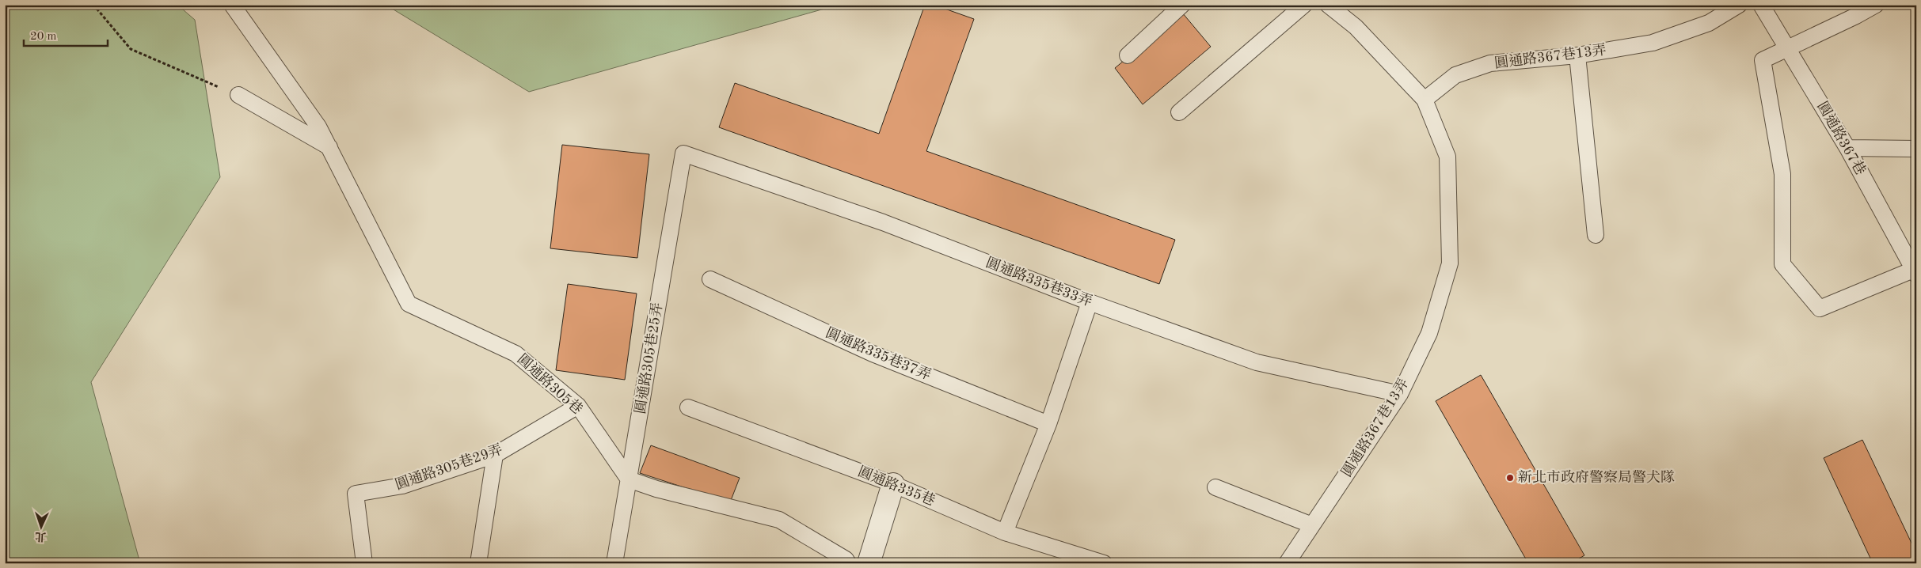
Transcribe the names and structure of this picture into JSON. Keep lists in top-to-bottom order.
{
  "streets": {
    "lane": [
      "圓通路367巷13弄",
      "圓通路367巷",
      "圓通路335巷33弄",
      "圓通路335巷37弄",
      "圓通路305巷25弄",
      "圓通路305巷",
      "圓通路305巷29弄",
      "圓通路335巷"
    ]
  },
  "crossings": [
    ["圓通路367巷13弄", "圓通路335巷33弄"],
    ["圓通路335巷33弄", "圓通路305巷25弄"],
    ["圓通路305巷25弄", "圓通路305巷"],
    ["圓通路305巷", "圓通路305巷29弄"]
  ],
  "places": ["新北市政府警察局警犬隊"],
  "scale_bar": "20 m",
  "north": "bottom"
}
